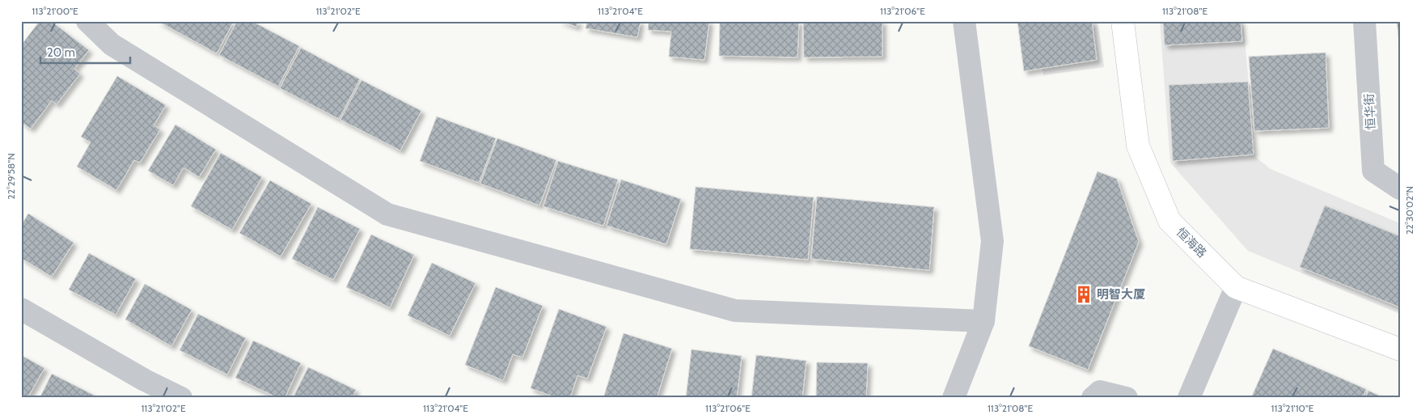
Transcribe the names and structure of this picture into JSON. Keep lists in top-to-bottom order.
{
  "streets": {
    "street": ["恒华街", "恒海路"]
  },
  "places": {
    "building": ["明智大厦"]
  },
  "scale_bar": "20 m",
  "coordinates": [
    "113°21'00\"E",
    "113°21'02\"E",
    "113°21'04\"E",
    "113°21'06\"E",
    "113°21'08\"E",
    "22°29'58\"N",
    "22°30'02\"N",
    "113°21'10\"E"
  ]
}
